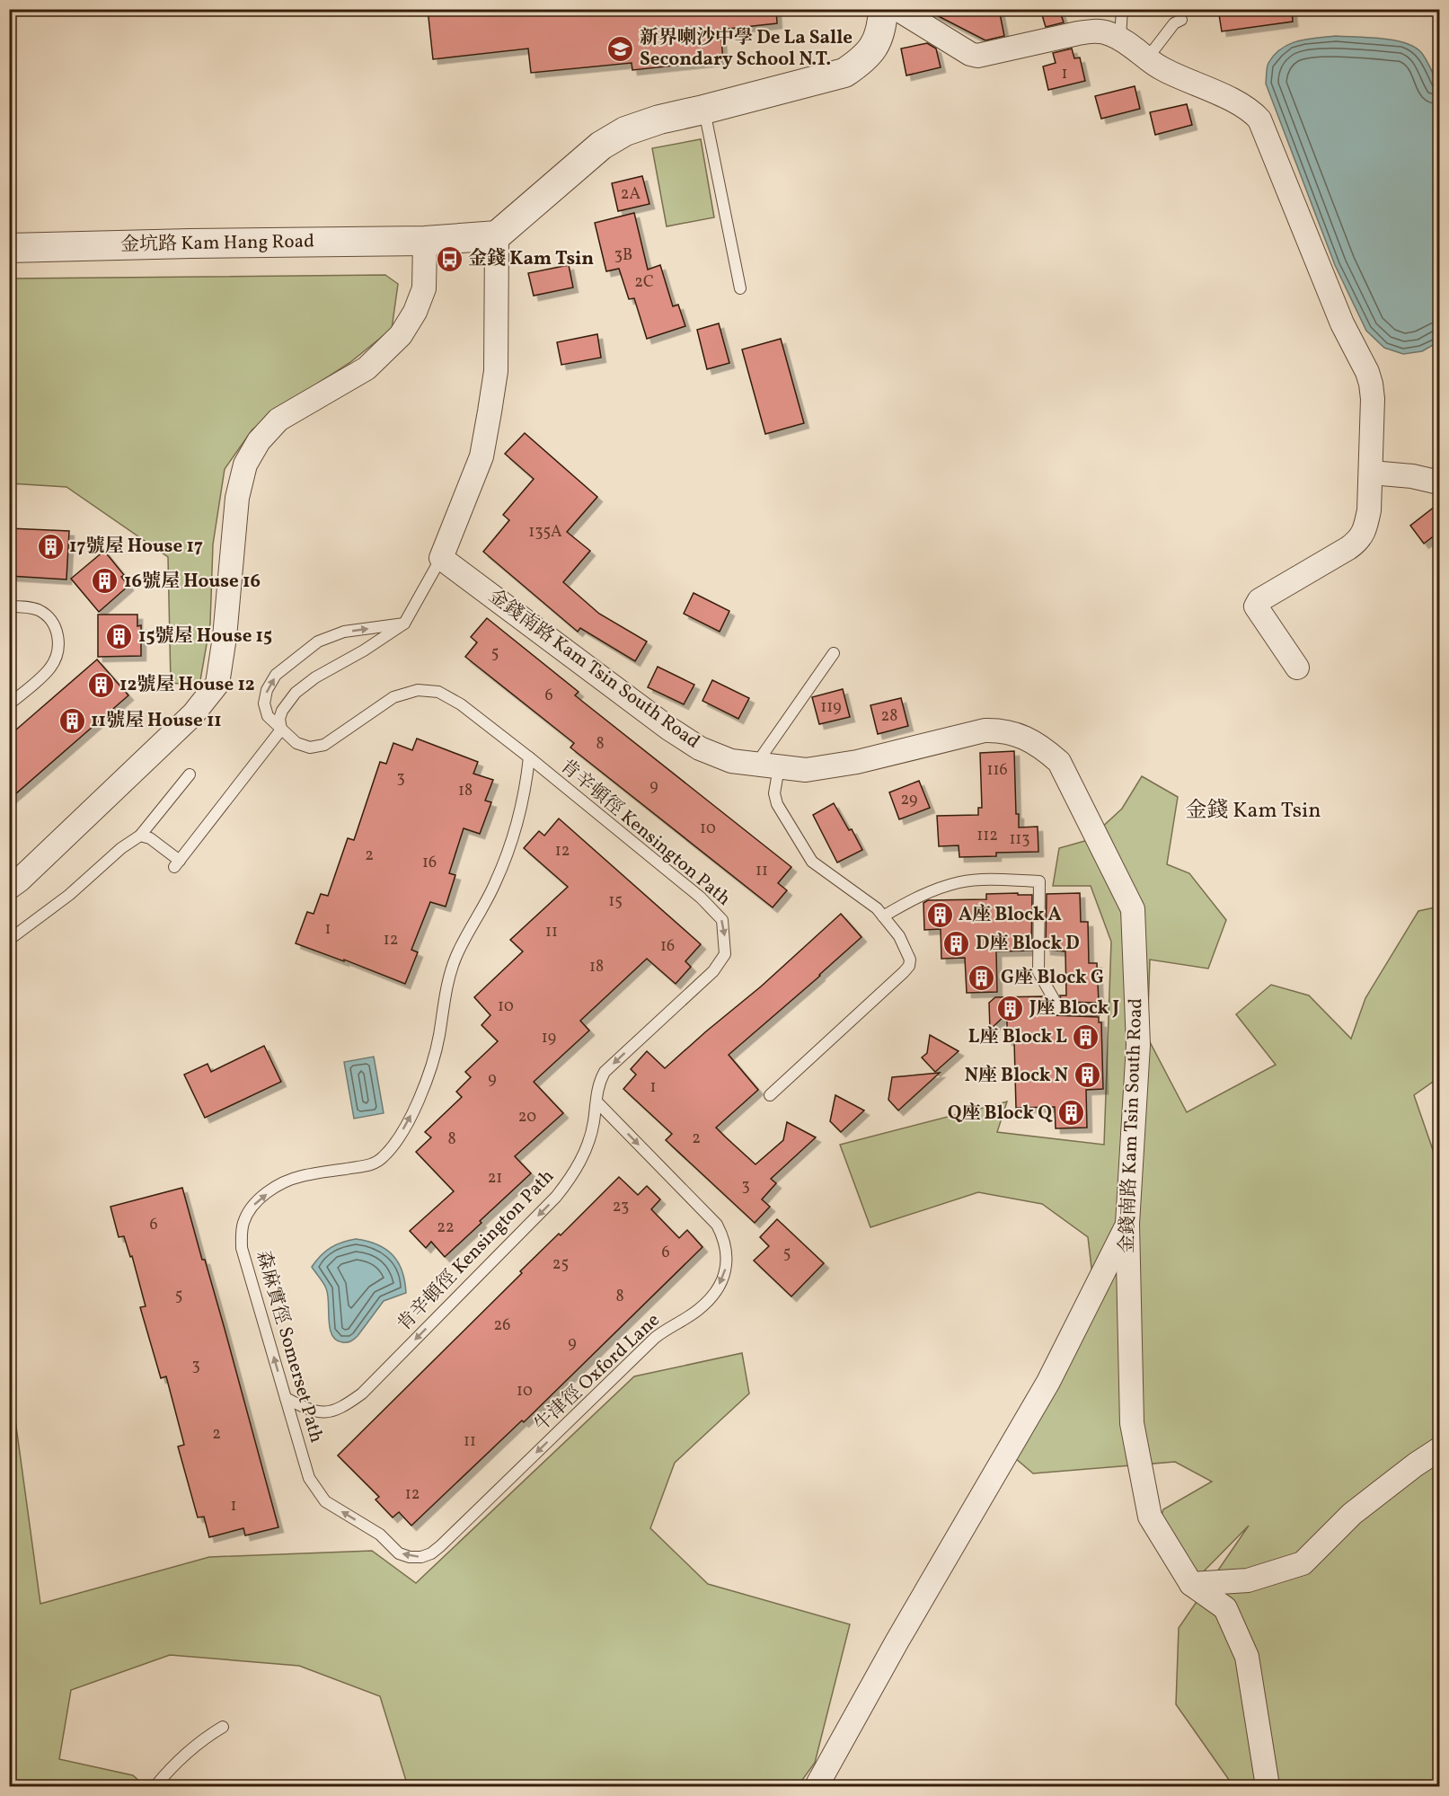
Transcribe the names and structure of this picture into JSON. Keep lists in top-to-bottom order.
{
  "streets": {
    "street": ["金坑路 Kam Hang Road", "金錢南路 Kam Tsin South Road"],
    "lane": ["肯辛頓徑 Kensington Path", "森麻實徑 Somerset Path", "牛津徑 Oxford Lane"]
  },
  "crossings": [
    ["肯辛頓徑 Kensington Path", "森麻實徑 Somerset Path"],
    ["肯辛頓徑 Kensington Path", "牛津徑 Oxford Lane"],
    ["森麻實徑 Somerset Path", "牛津徑 Oxford Lane"]
  ],
  "one_way": ["森麻實徑 Somerset Path"],
  "districts": ["金錢 Kam Tsin"],
  "places": {
    "school or university": ["新界喇沙中學 De La Salle Secondary School N.T."],
    "bus stop": ["金錢 Kam Tsin"],
    "building": [
      "17號屋 House 17",
      "16號屋 House 16",
      "15號屋 House 15",
      "12號屋 House 12",
      "11號屋 House 11",
      "A座 Block A",
      "D座 Block D",
      "G座 Block G",
      "J座 Block J",
      "L座 Block L",
      "N座 Block N",
      "Q座 Block Q"
    ]
  },
  "house_numbers": [
    "1",
    "2A",
    "3B",
    "2C",
    "135A",
    "5",
    "6",
    "119",
    "28",
    "8",
    "116",
    "3",
    "9",
    "18",
    "29",
    "10",
    "112",
    "113",
    "12",
    "2",
    "16",
    "11",
    "15",
    "1",
    "11",
    "12",
    "16",
    "18",
    "10",
    "19",
    "9",
    "1",
    "20",
    "2",
    "8",
    "21",
    "3",
    "23",
    "6",
    "22",
    "6",
    "5",
    "25",
    "5",
    "8",
    "26",
    "9",
    "3",
    "10",
    "2",
    "11",
    "12",
    "1"
  ]
}
